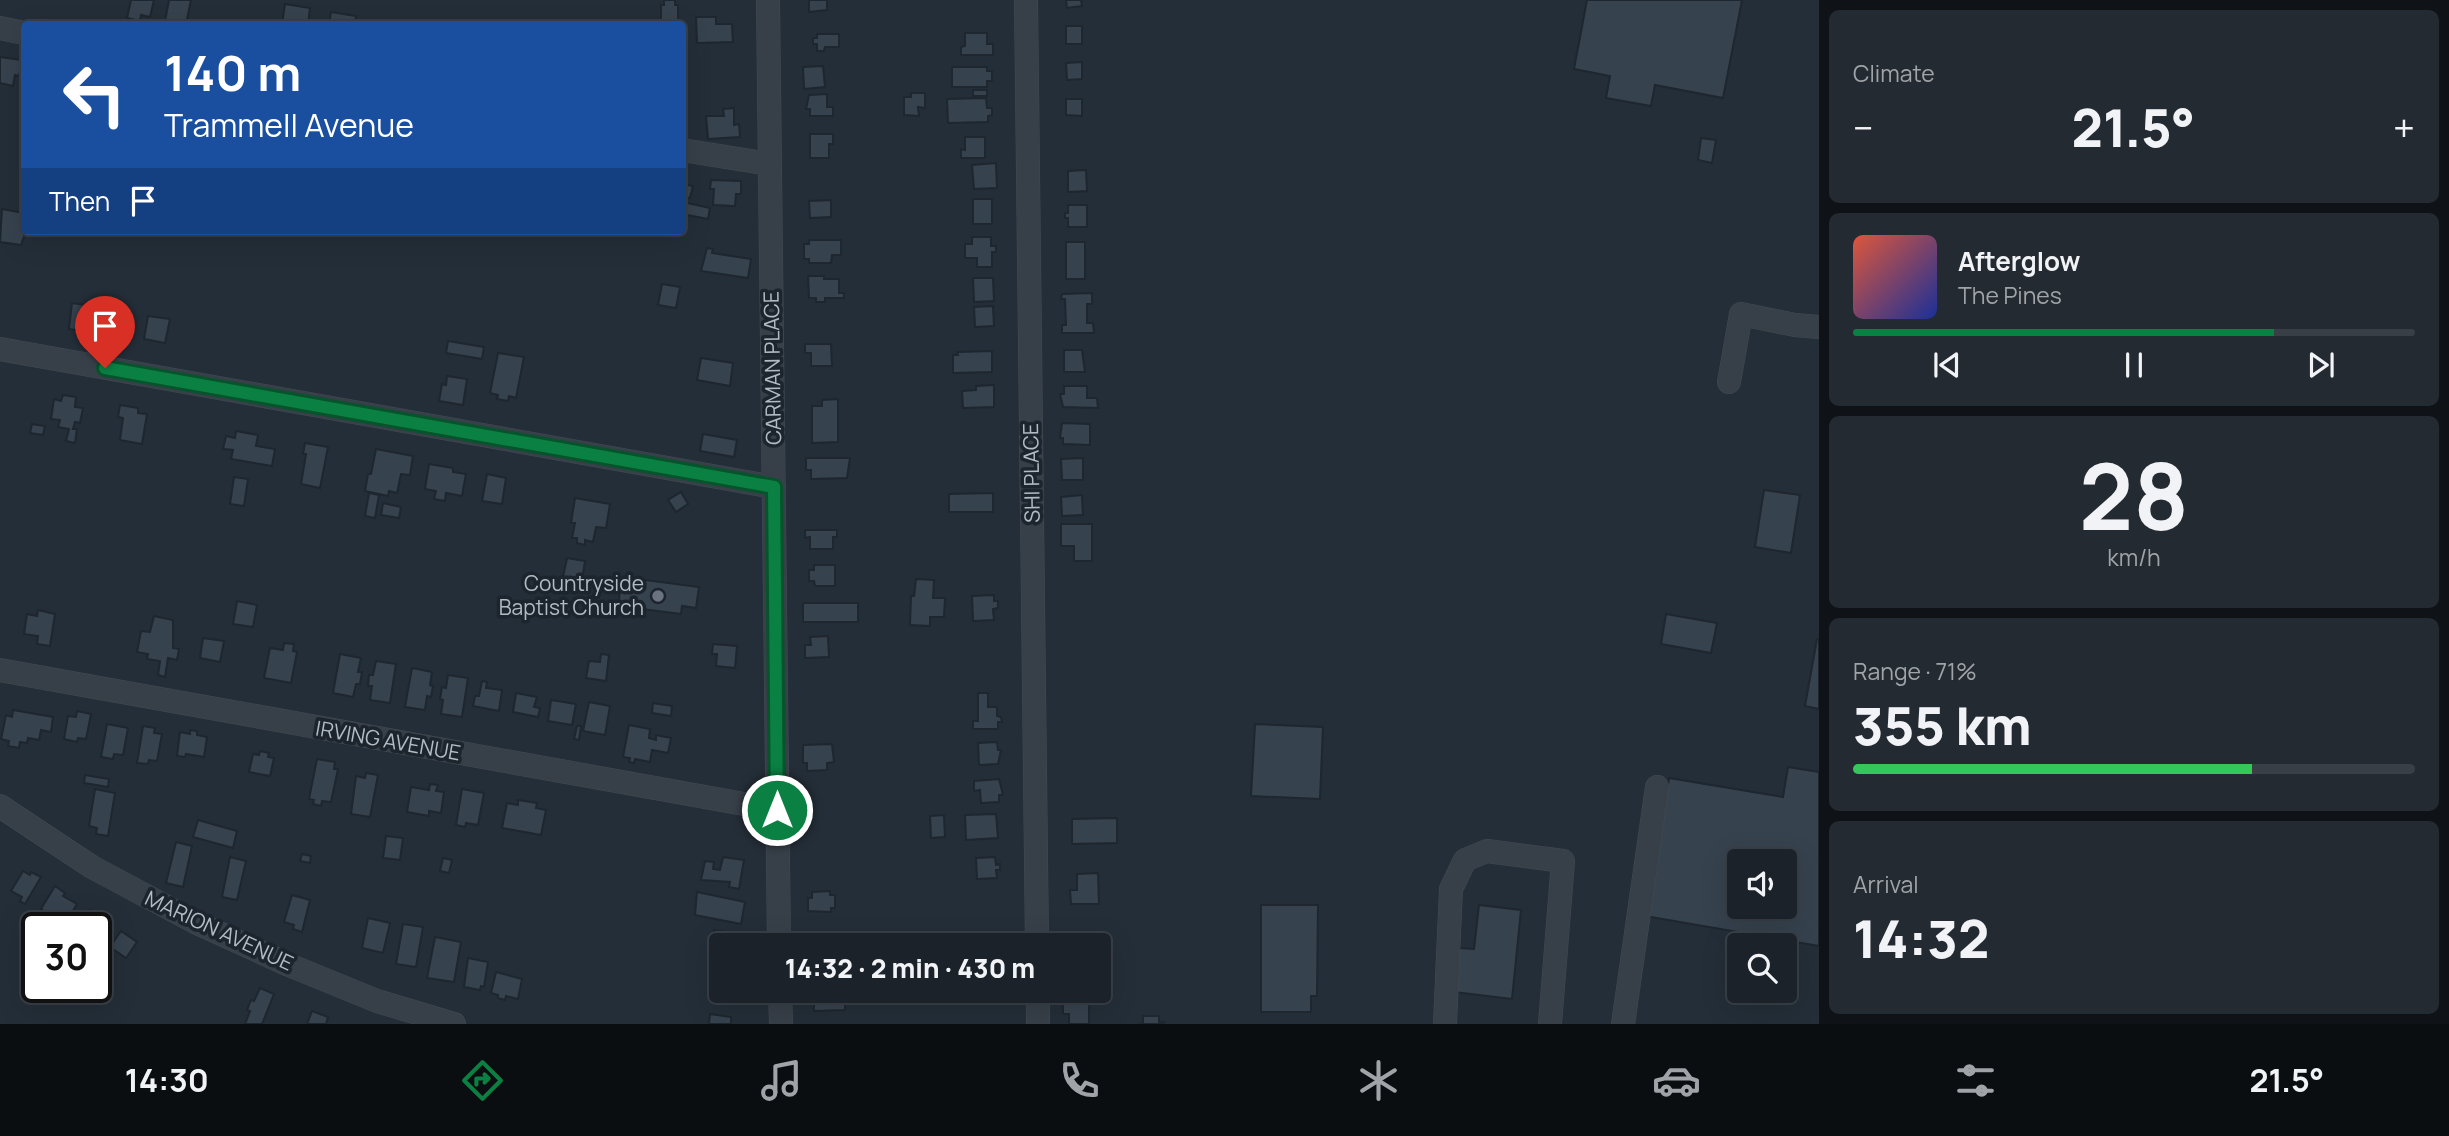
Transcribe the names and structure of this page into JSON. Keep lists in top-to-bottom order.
{
  "streets": {
    "street": [
      "CARMAN PLACE",
      "SHI PLACE",
      "IRVING AVENUE",
      "MARION AVENUE"
    ]
  },
  "crossings": [
    ["CARMAN PLACE", "IRVING AVENUE"]
  ],
  "places": ["Countryside Baptist Church"],
  "page": {
    "tile": [
      "Climate",
      ["28", "km/h"],
      ["Range · 71%", "355 km"],
      ["Arrival", "14:32"]
    ],
    "turn": ["140 m", "Trammell Avenue"],
    "heat": ["−", "21.5°", "+"],
    "then": "Then",
    "song": ["Afterglow", "The Pines"],
    "limit": "30",
    "trip": "14:32 · 2 min · 430 m",
    "tabs": ["14:30", "21.5°"]
  }
}
